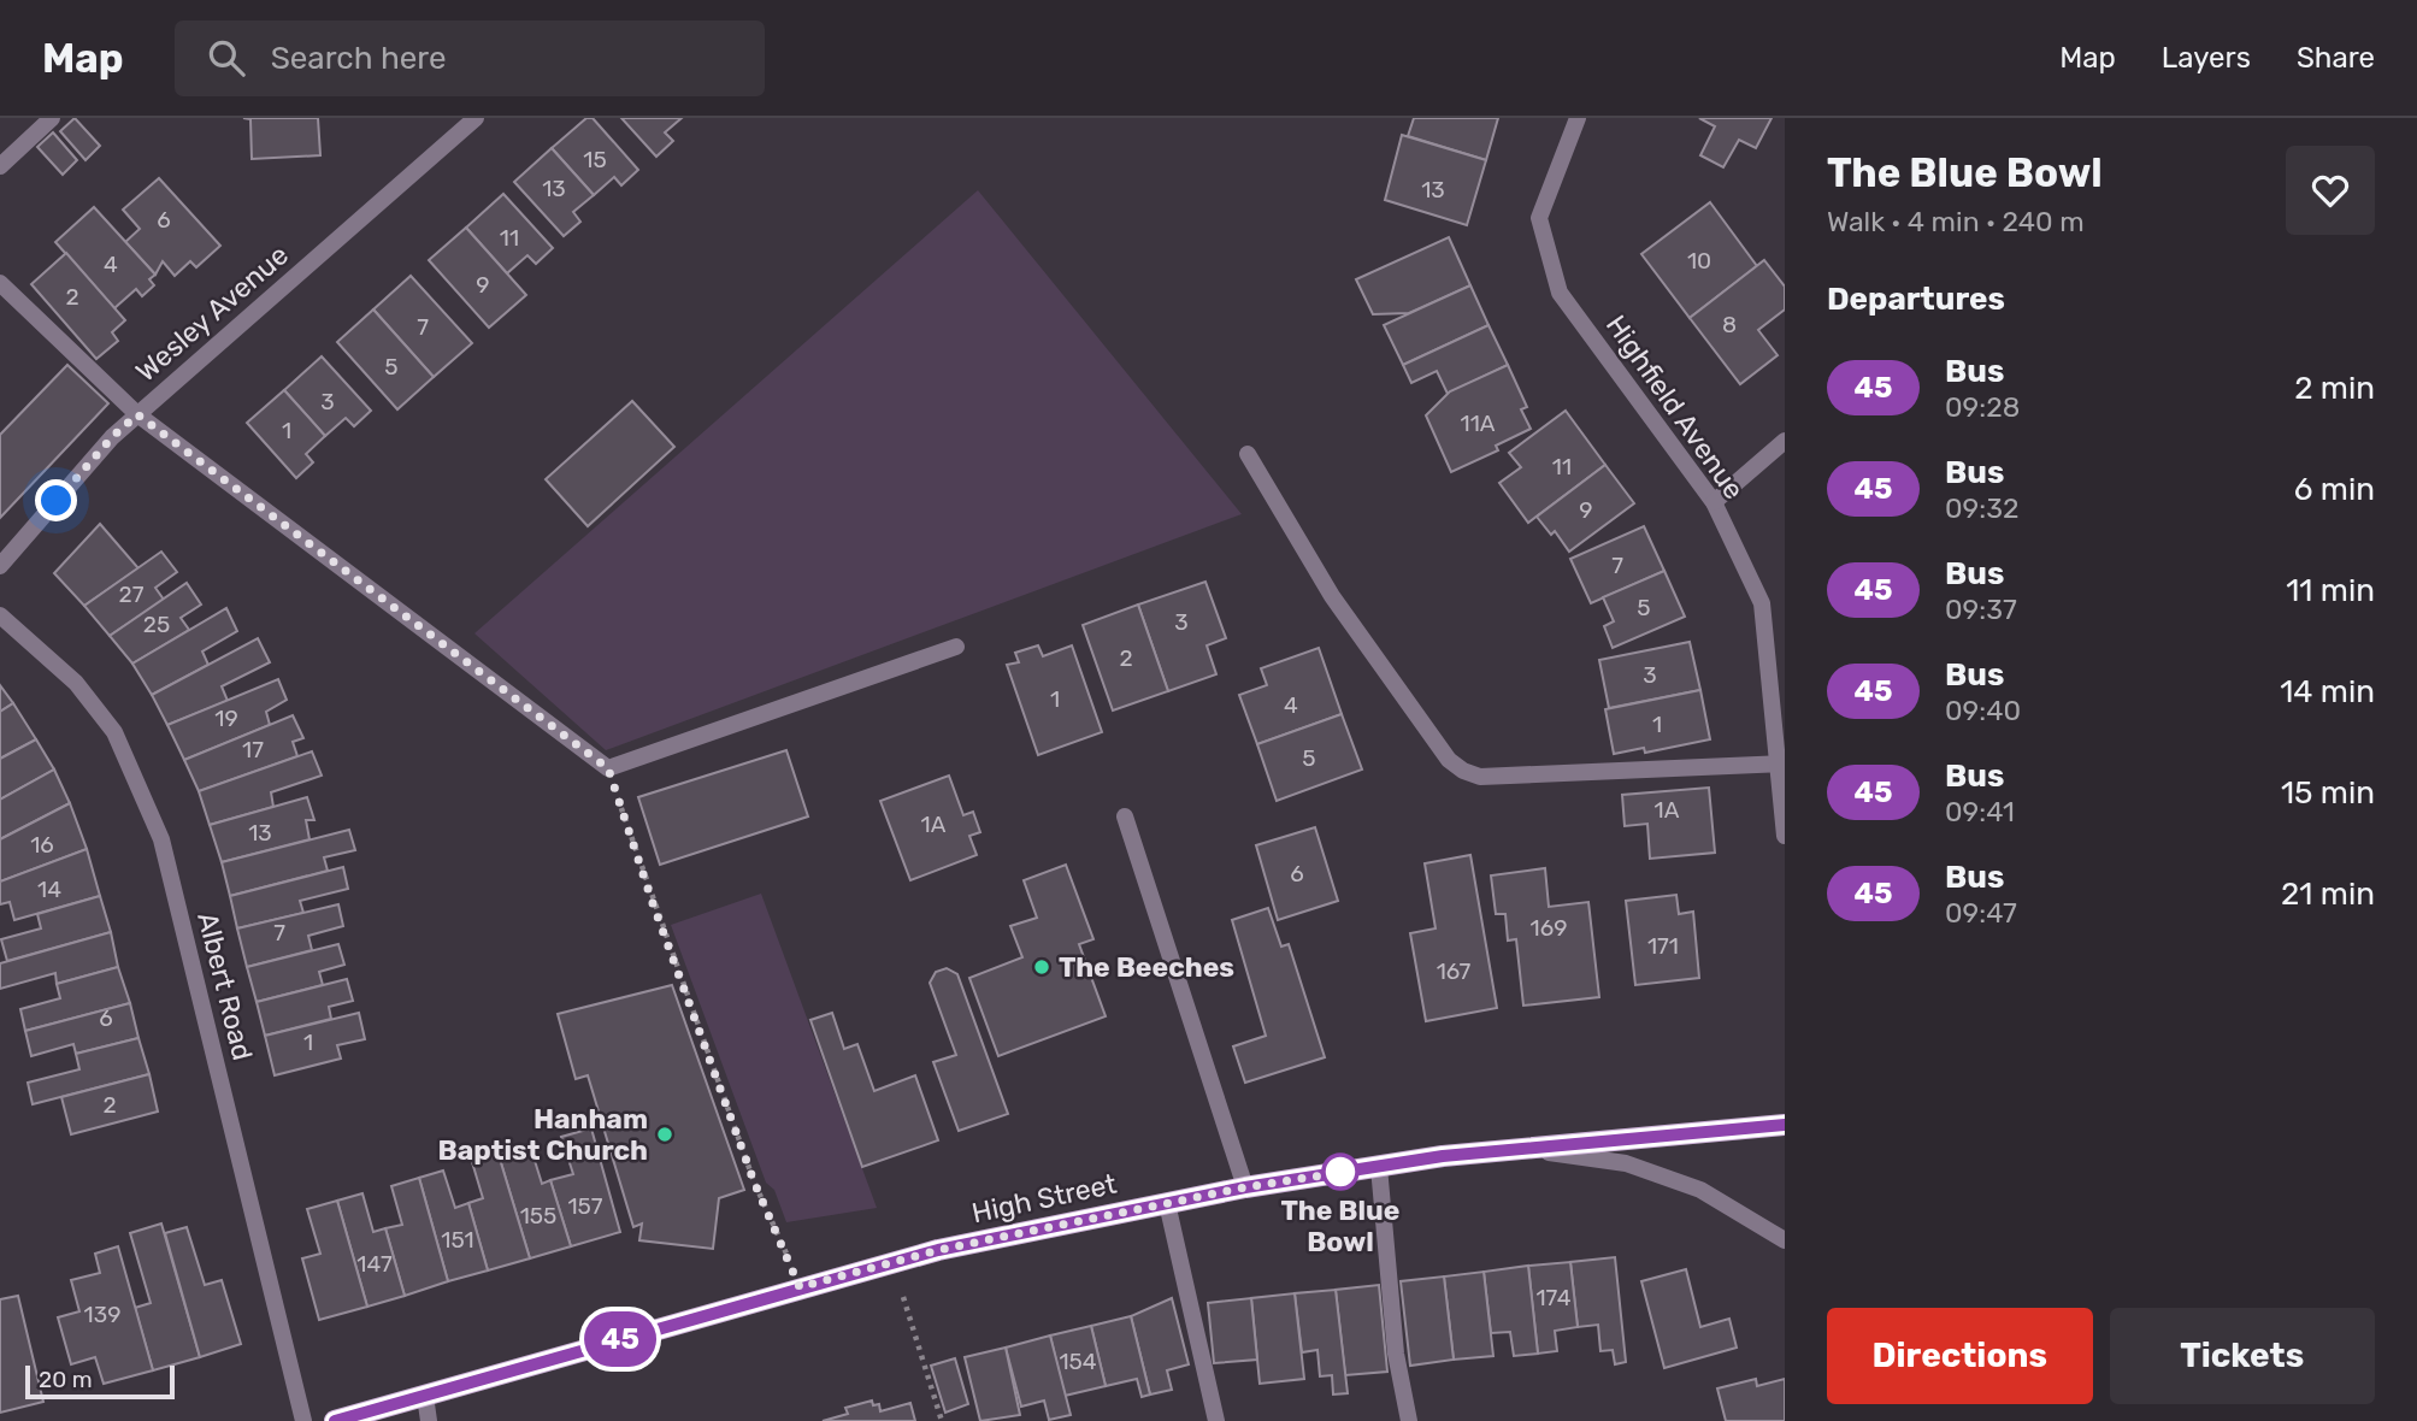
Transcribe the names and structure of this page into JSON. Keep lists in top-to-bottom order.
{
  "streets": {
    "main road": ["High Street"],
    "street": ["Wesley Avenue", "Highfield Avenue", "Albert Road"]
  },
  "places": ["The Beeches", "Hanham Baptist Church", "The Blue Bowl"],
  "lines": ["bus line 45"],
  "house_numbers": [
    "15",
    "13",
    "13",
    "6",
    "11",
    "10",
    "4",
    "9",
    "2",
    "8",
    "7",
    "5",
    "3",
    "11A",
    "1",
    "11",
    "9",
    "7",
    "27",
    "5",
    "3",
    "25",
    "2",
    "3",
    "1",
    "4",
    "19",
    "1",
    "17",
    "5",
    "1A",
    "1A",
    "13",
    "16",
    "6",
    "14",
    "169",
    "7",
    "171",
    "167",
    "6",
    "1",
    "2",
    "157",
    "155",
    "151",
    "147",
    "174",
    "139",
    "154"
  ],
  "scale_bar": "20 m",
  "page": {
    "header": "Map",
    "search": "Search here",
    "nav": ["Map", "Layers", "Share"],
    "on_map": "45",
    "heading": [
      ["The Blue Bowl", "Walk · 4 min · 240 m"],
      "Departures"
    ],
    "list": [
      {
        "mark": "45",
        "name": "Bus",
        "note": "09:28",
        "value": "2 min"
      },
      {
        "mark": "45",
        "name": "Bus",
        "note": "09:32",
        "value": "6 min"
      },
      {
        "mark": "45",
        "name": "Bus",
        "note": "09:37",
        "value": "11 min"
      },
      {
        "mark": "45",
        "name": "Bus",
        "note": "09:40",
        "value": "14 min"
      },
      {
        "mark": "45",
        "name": "Bus",
        "note": "09:41",
        "value": "15 min"
      },
      {
        "mark": "45",
        "name": "Bus",
        "note": "09:47",
        "value": "21 min"
      }
    ],
    "buttons": ["Directions", "Tickets"],
    "scale": "20 m"
  }
}
